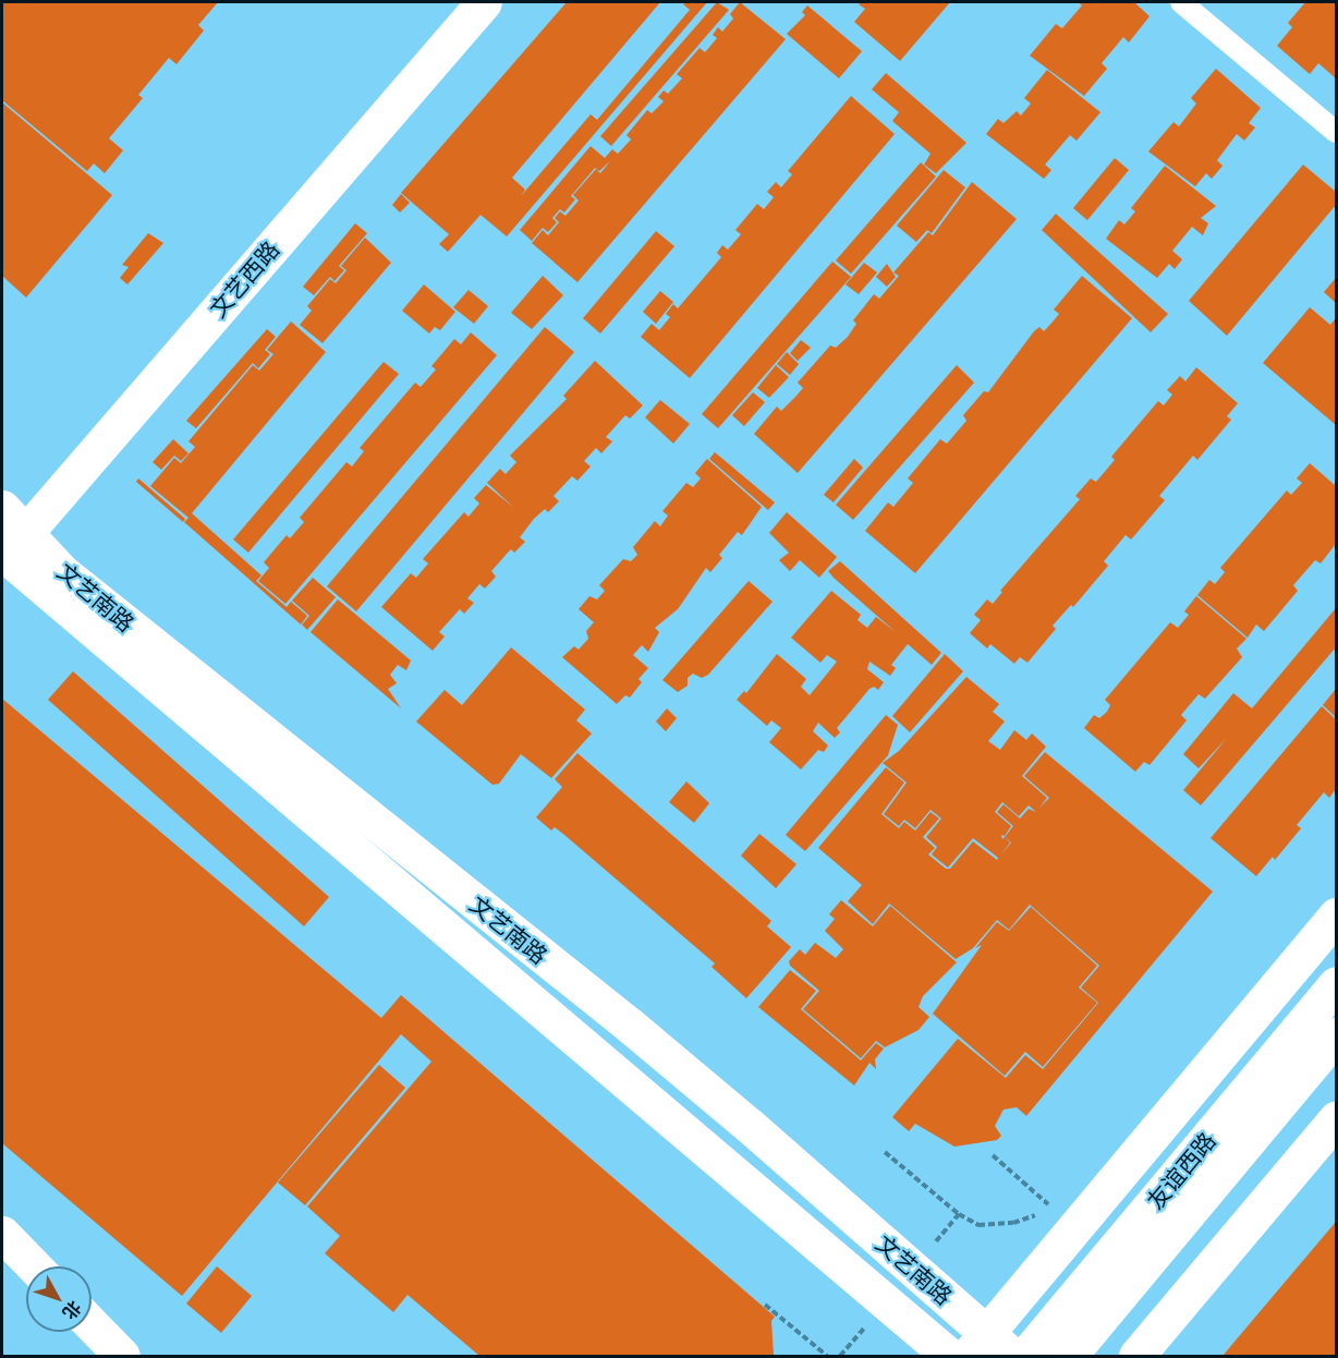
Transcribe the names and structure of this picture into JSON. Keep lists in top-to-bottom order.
{
  "streets": {
    "main road": ["文艺西路", "文艺南路", "友谊西路"]
  },
  "crossings": [
    ["文艺西路", "文艺南路"]
  ],
  "north": "bottom right"
}
